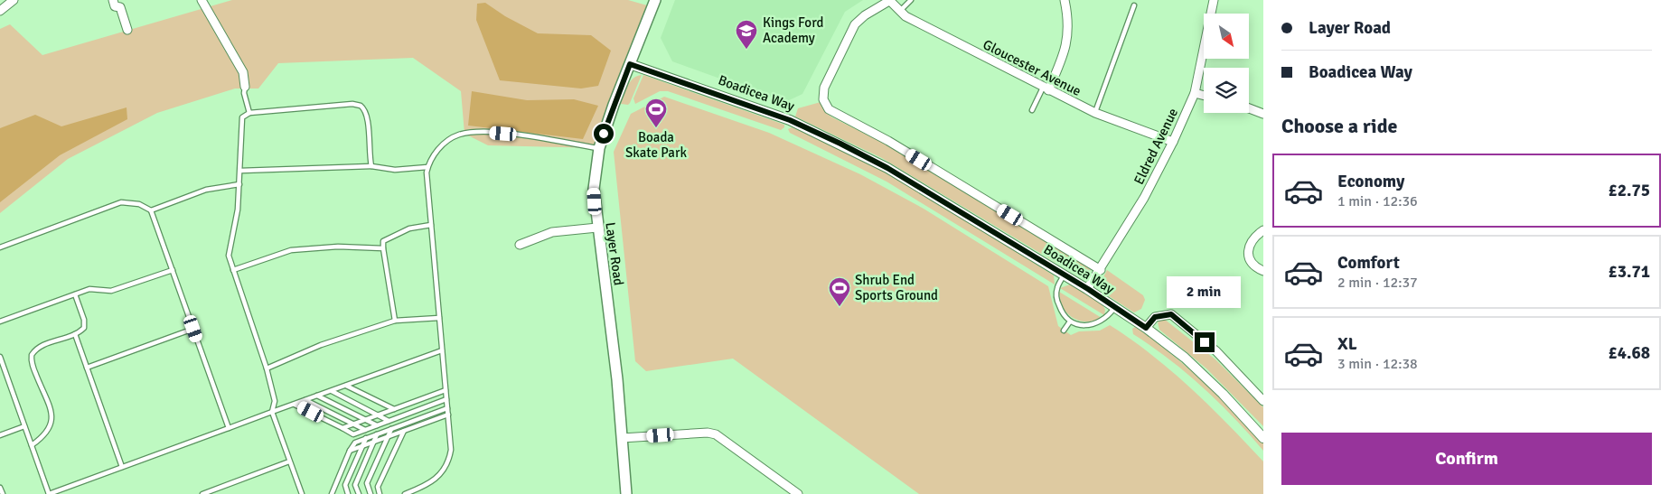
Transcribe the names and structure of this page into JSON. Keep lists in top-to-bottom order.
{
  "streets": {
    "main road": ["Layer Road"],
    "street": ["Gloucester Avenue", "Boadicea Way", "Eldred Avenue"]
  },
  "crossings": [
    ["Gloucester Avenue", "Boadicea Way"],
    ["Gloucester Avenue", "Eldred Avenue"],
    ["Boadicea Way", "Eldred Avenue"],
    ["Boadicea Way", "Layer Road"]
  ],
  "places": {
    "school or university": ["Kings Ford Academy"],
    "sports": ["Boada Skate Park", "Shrub End Sports Ground"]
  },
  "north": "bottom right",
  "page": {
    "banner": ["Layer Road", "Boadicea Way"],
    "heading": "Choose a ride",
    "list": [
      {
        "name": "Economy",
        "note": "1 min · 12:36",
        "value": "£2.75"
      },
      {
        "name": "Comfort",
        "note": "2 min · 12:37",
        "value": "£3.71"
      },
      {
        "name": "XL",
        "note": "3 min · 12:38",
        "value": "£4.68"
      }
    ],
    "bubble": "2 min",
    "buttons": "Confirm"
  }
}
